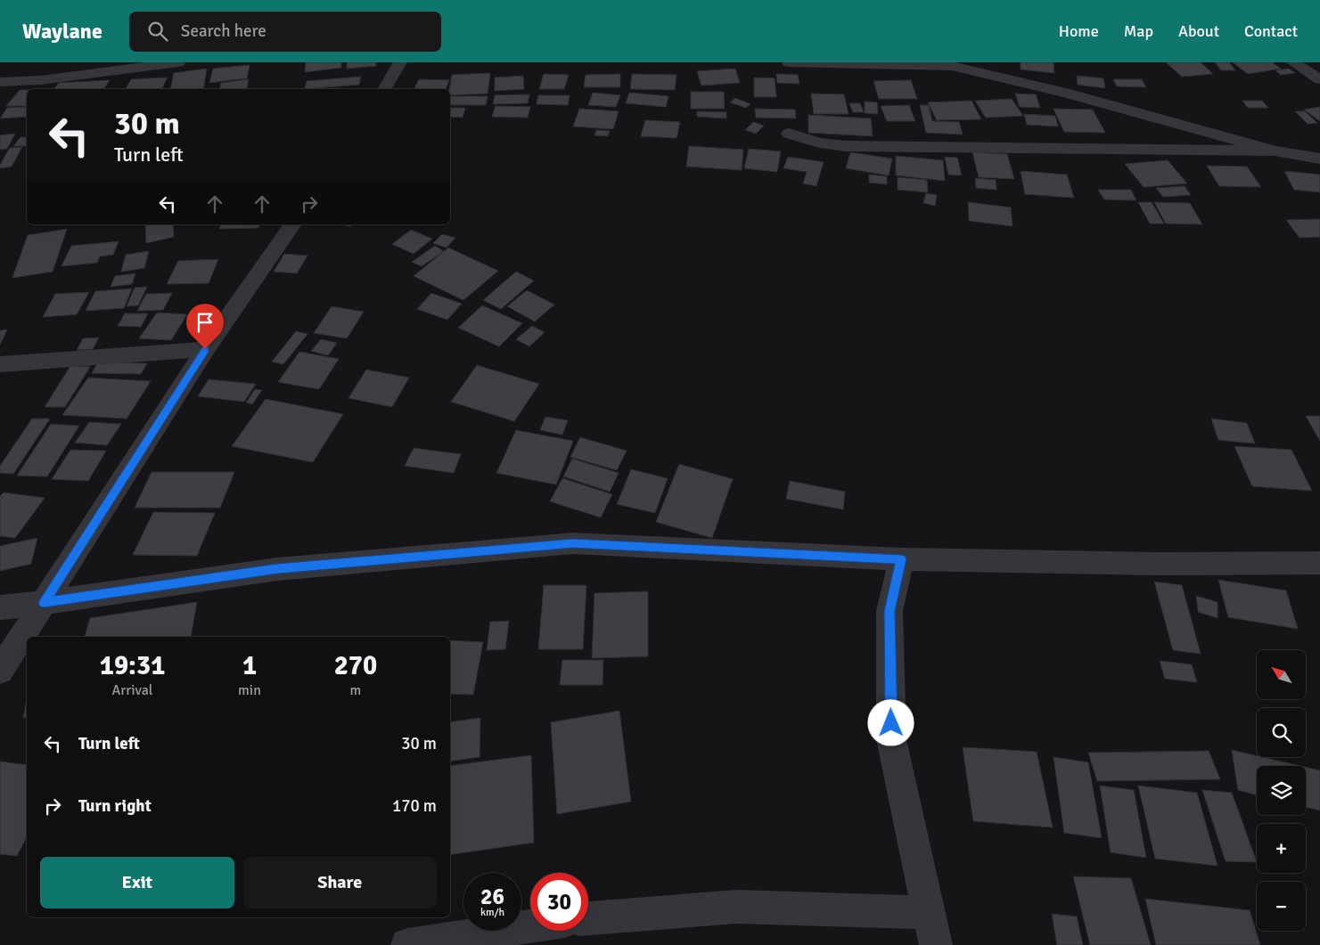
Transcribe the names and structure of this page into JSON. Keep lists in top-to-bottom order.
{
  "north": "top left",
  "page": {
    "header": "Waylane",
    "search": "Search here",
    "nav": [
      "Home",
      "Map",
      "About",
      "Contact"
    ],
    "turn": ["30 m", "Turn left"],
    "eta": [
      "19:31",
      "Arrival",
      "1",
      "min",
      "270",
      "m"
    ],
    "map_buttons": ["+", "−"],
    "list": [
      {
        "name": "Turn left",
        "value": "30 m"
      },
      {
        "name": "Turn right",
        "value": "170 m"
      }
    ],
    "buttons": ["Exit", "Share"],
    "speed": "26 km/h",
    "limit": "30"
  }
}
